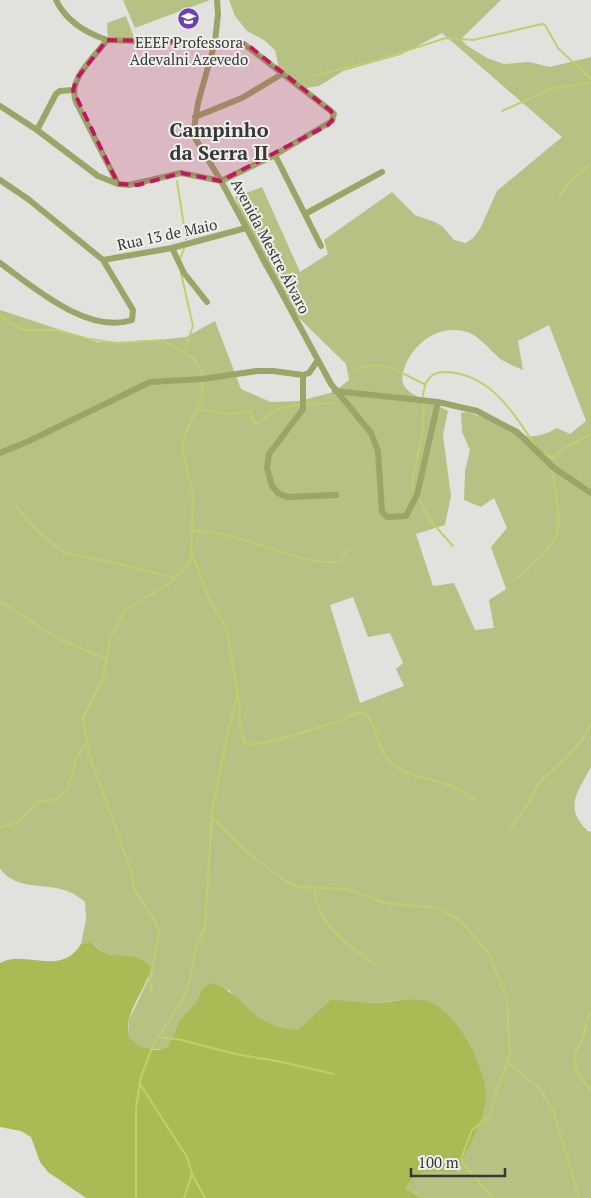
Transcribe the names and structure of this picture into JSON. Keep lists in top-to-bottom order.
{
  "streets": {
    "street": ["Rua 13 de Maio", "Avenida Mestre Álvaro"]
  },
  "crossings": [
    ["Rua 13 de Maio", "Avenida Mestre Álvaro"]
  ],
  "districts": ["Campinho da Serra II"],
  "places": {
    "school or university": ["EEEF Professora Adevalni Azevedo"]
  },
  "scale_bar": "100 m"
}
